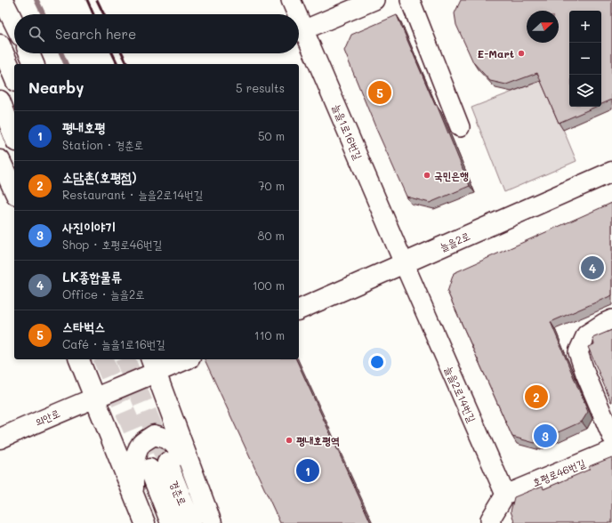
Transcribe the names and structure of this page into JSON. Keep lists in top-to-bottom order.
{
  "streets": {
    "street": [
      "늘을1로16번길",
      "늘을2로",
      "늘을2로14번길",
      "의안로",
      "호평로46번길",
      "경춘로"
    ]
  },
  "crossings": [
    ["늘을1로16번길", "늘을2로"],
    ["늘을1로16번길", "늘을2로14번길"],
    ["늘을2로", "늘을2로14번길"],
    ["늘을2로14번길", "호평로46번길"]
  ],
  "places": ["E-Mart", "국민은행", "평내호평역"],
  "north": "right",
  "page": {
    "map_buttons": ["+", "−"],
    "search": "Search here",
    "heading": ["Nearby", "5 results"],
    "pins": [
      "5",
      "4",
      "2",
      "3",
      "1"
    ],
    "list": [
      {
        "mark": "1",
        "name": "평내호평",
        "note": "Station · 경춘로",
        "value": "50 m"
      },
      {
        "mark": "2",
        "name": "소담촌(호평점)",
        "note": "Restaurant · 늘을2로14번길",
        "value": "70 m"
      },
      {
        "mark": "3",
        "name": "사진이야기",
        "note": "Shop · 호평로46번길",
        "value": "80 m"
      },
      {
        "mark": "4",
        "name": "LK종합물류",
        "note": "Office · 늘을2로",
        "value": "100 m"
      },
      {
        "mark": "5",
        "name": "스타벅스",
        "note": "Café · 늘을1로16번길",
        "value": "110 m"
      }
    ]
  }
}
